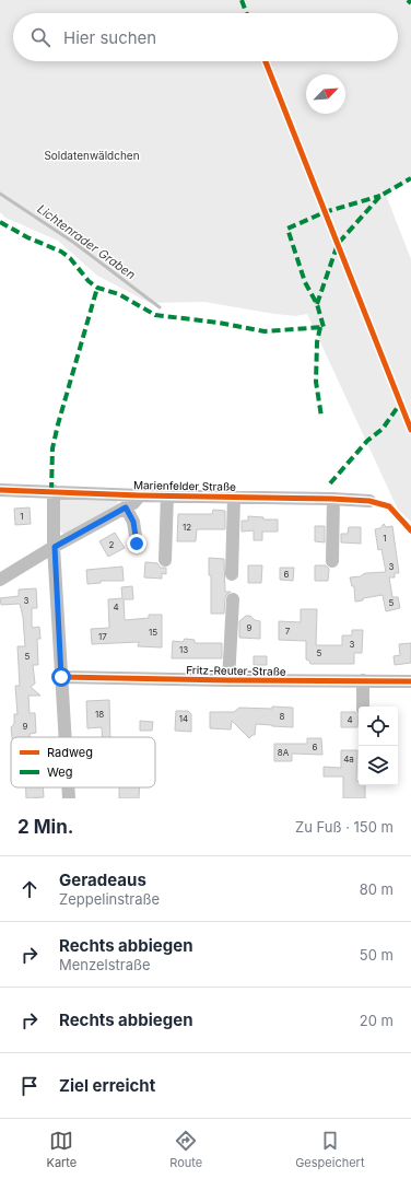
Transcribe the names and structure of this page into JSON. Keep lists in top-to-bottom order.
{
  "streets": {
    "street": ["Marienfelder Straße", "Fritz-Reuter-Straße"]
  },
  "water": ["Lichtenrader Graben"],
  "parks": ["Soldatenwäldchen"],
  "house_numbers": [
    "1",
    "12",
    "1",
    "2",
    "3",
    "6",
    "3",
    "5",
    "4",
    "9",
    "7",
    "15",
    "17",
    "3",
    "13",
    "5",
    "5",
    "18",
    "8",
    "14",
    "4",
    "9",
    "6",
    "8A",
    "4a"
  ],
  "legend": ["Radweg", "Weg"],
  "north": "top right",
  "page": {
    "search": "Hier suchen",
    "heading": ["2 Min.", "Zu Fuß · 150 m"],
    "list": [
      ["Geradeaus", "Zeppelinstraße", "80 m"],
      ["Rechts abbiegen", "Menzelstraße", "50 m"],
      ["Rechts abbiegen", "20 m"],
      "Ziel erreicht"
    ],
    "nav": ["Karte", "Route", "Gespeichert"]
  }
}
